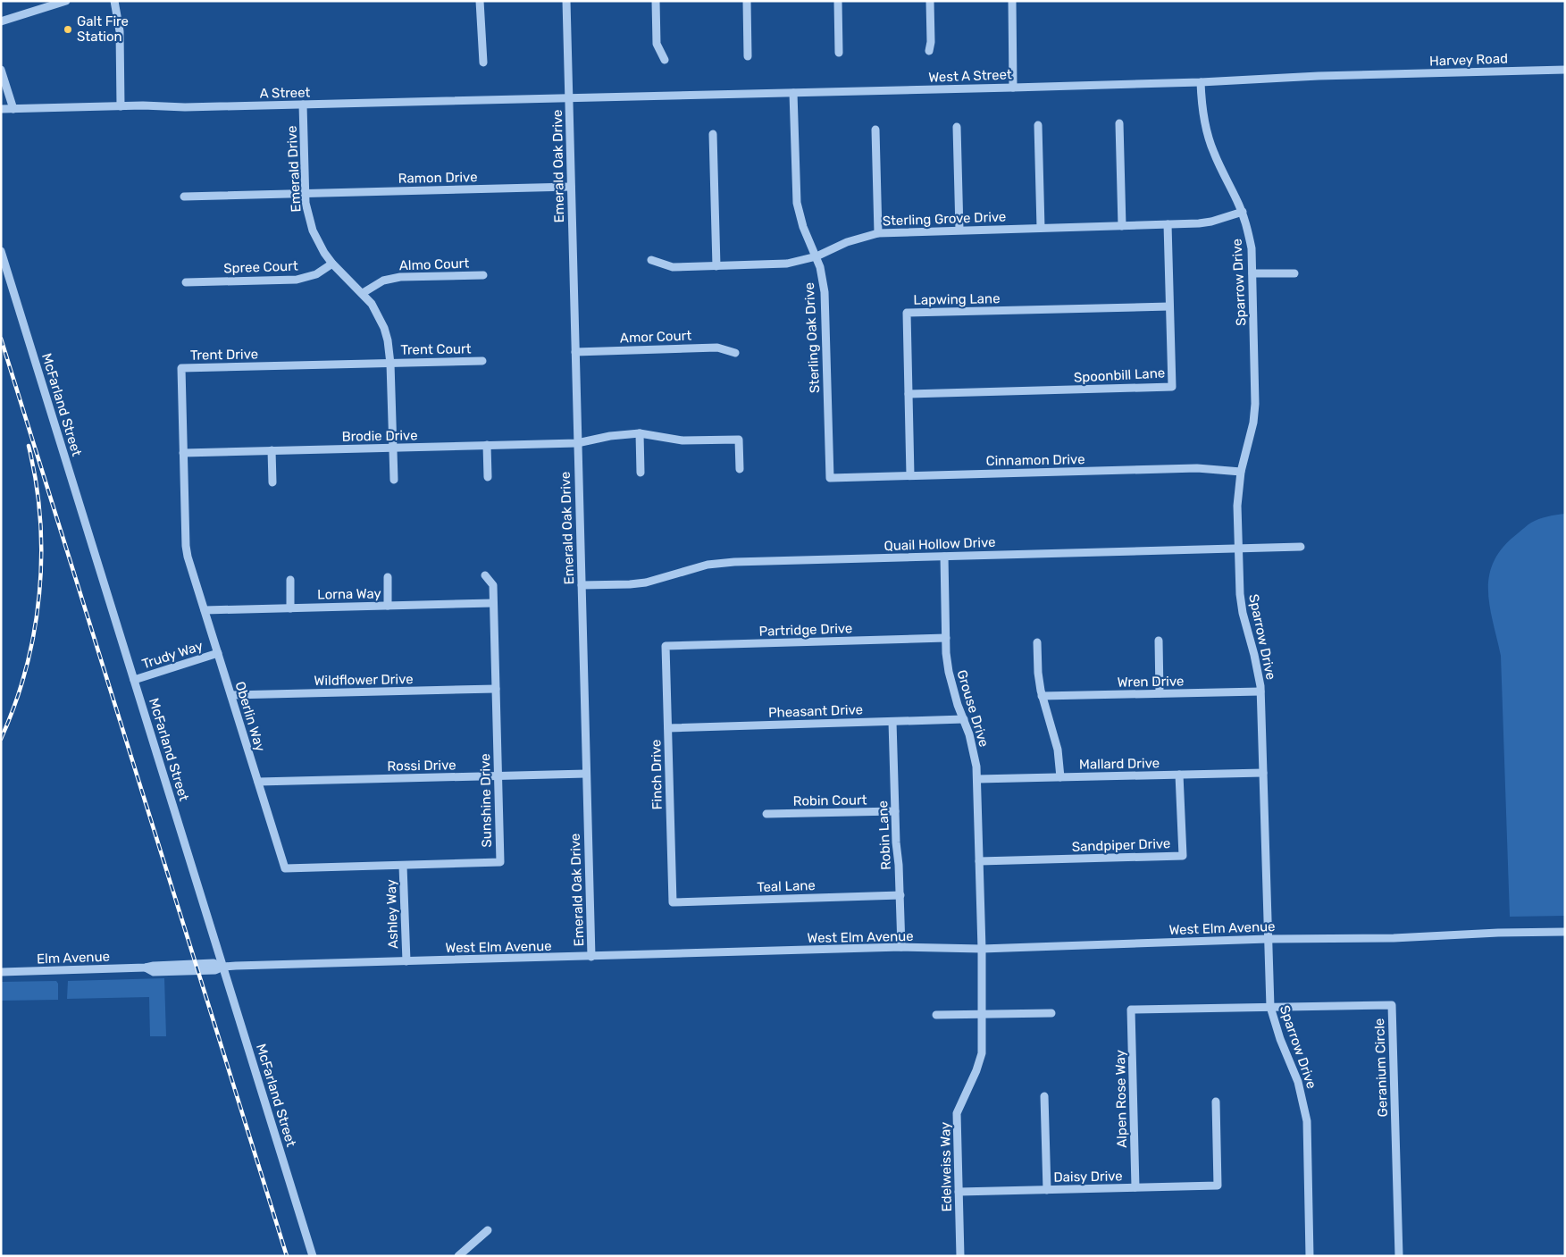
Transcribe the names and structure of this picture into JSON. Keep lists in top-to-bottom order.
{
  "streets": {
    "street": [
      "Harvey Road",
      "West A Street",
      "A Street",
      "Emerald Oak Drive",
      "Emerald Drive",
      "Ramon Drive",
      "Sterling Grove Drive",
      "Almo Court",
      "Spree Court",
      "Sparrow Drive",
      "Lapwing Lane",
      "Amor Court",
      "Sterling Oak Drive",
      "Trent Court",
      "Trent Drive",
      "Spoonbill Lane",
      "McFarland Street",
      "Brodie Drive",
      "Cinnamon Drive",
      "Quail Hollow Drive",
      "Lorna Way",
      "Partridge Drive",
      "Trudy Way",
      "Wildflower Drive",
      "Wren Drive",
      "Grouse Drive",
      "Pheasant Drive",
      "Oberlin Way",
      "Mallard Drive",
      "Rossi Drive",
      "Finch Drive",
      "Sunshine Drive",
      "Robin Court",
      "Robin Lane",
      "Sandpiper Drive",
      "Teal Lane",
      "Ashley Way",
      "West Elm Avenue",
      "Elm Avenue",
      "Geranium Circle",
      "Alpen Rose Way",
      "Edelweiss Way",
      "Daisy Drive"
    ]
  },
  "crossings": [
    ["Harvey Road", "West A Street"],
    ["West A Street", "A Street"],
    ["West A Street", "Emerald Oak Drive"],
    ["West A Street", "Sparrow Drive"],
    ["West A Street", "Sterling Oak Drive"],
    ["A Street", "Emerald Oak Drive"],
    ["A Street", "Emerald Drive"],
    ["Emerald Oak Drive", "Ramon Drive"],
    ["Emerald Oak Drive", "Amor Court"],
    ["Emerald Oak Drive", "Brodie Drive"],
    ["Emerald Oak Drive", "Quail Hollow Drive"],
    ["Emerald Oak Drive", "Rossi Drive"],
    ["Emerald Oak Drive", "West Elm Avenue"],
    ["Emerald Drive", "Ramon Drive"],
    ["Emerald Drive", "Almo Court"],
    ["Emerald Drive", "Spree Court"],
    ["Emerald Drive", "Trent Court"],
    ["Emerald Drive", "Trent Drive"],
    ["Emerald Drive", "Brodie Drive"],
    ["Sterling Grove Drive", "Sparrow Drive"],
    ["Sterling Grove Drive", "Sterling Oak Drive"],
    ["Sterling Grove Drive", "Spoonbill Lane"],
    ["Sparrow Drive", "Cinnamon Drive"],
    ["Sparrow Drive", "Quail Hollow Drive"],
    ["Sparrow Drive", "Wren Drive"],
    ["Sparrow Drive", "Mallard Drive"],
    ["Sparrow Drive", "West Elm Avenue"],
    ["Sparrow Drive", "Geranium Circle"],
    ["Lapwing Lane", "Spoonbill Lane"],
    ["Lapwing Lane", "Cinnamon Drive"],
    ["Sterling Oak Drive", "Cinnamon Drive"],
    ["Trent Court", "Trent Drive"],
    ["Trent Drive", "Brodie Drive"],
    ["Trent Drive", "Oberlin Way"],
    ["McFarland Street", "Trudy Way"],
    ["McFarland Street", "West Elm Avenue"],
    ["Quail Hollow Drive", "Grouse Drive"],
    ["Lorna Way", "Oberlin Way"],
    ["Lorna Way", "Sunshine Drive"],
    ["Partridge Drive", "Grouse Drive"],
    ["Partridge Drive", "Finch Drive"],
    ["Trudy Way", "Oberlin Way"],
    ["Wildflower Drive", "Oberlin Way"],
    ["Wildflower Drive", "Sunshine Drive"],
    ["Grouse Drive", "Pheasant Drive"],
    ["Grouse Drive", "Mallard Drive"],
    ["Grouse Drive", "Sandpiper Drive"],
    ["Grouse Drive", "West Elm Avenue"],
    ["Grouse Drive", "Edelweiss Way"],
    ["Pheasant Drive", "Finch Drive"],
    ["Pheasant Drive", "Robin Lane"],
    ["Oberlin Way", "Rossi Drive"],
    ["Oberlin Way", "Sunshine Drive"],
    ["Mallard Drive", "Sandpiper Drive"],
    ["Rossi Drive", "Sunshine Drive"],
    ["Finch Drive", "Teal Lane"],
    ["Sunshine Drive", "Ashley Way"],
    ["Robin Court", "Robin Lane"],
    ["Robin Lane", "Teal Lane"],
    ["Robin Lane", "West Elm Avenue"],
    ["Ashley Way", "West Elm Avenue"],
    ["West Elm Avenue", "Elm Avenue"],
    ["West Elm Avenue", "Edelweiss Way"],
    ["Geranium Circle", "Alpen Rose Way"],
    ["Alpen Rose Way", "Daisy Drive"],
    ["Edelweiss Way", "Daisy Drive"]
  ],
  "places": ["Galt Fire Station"]
}
